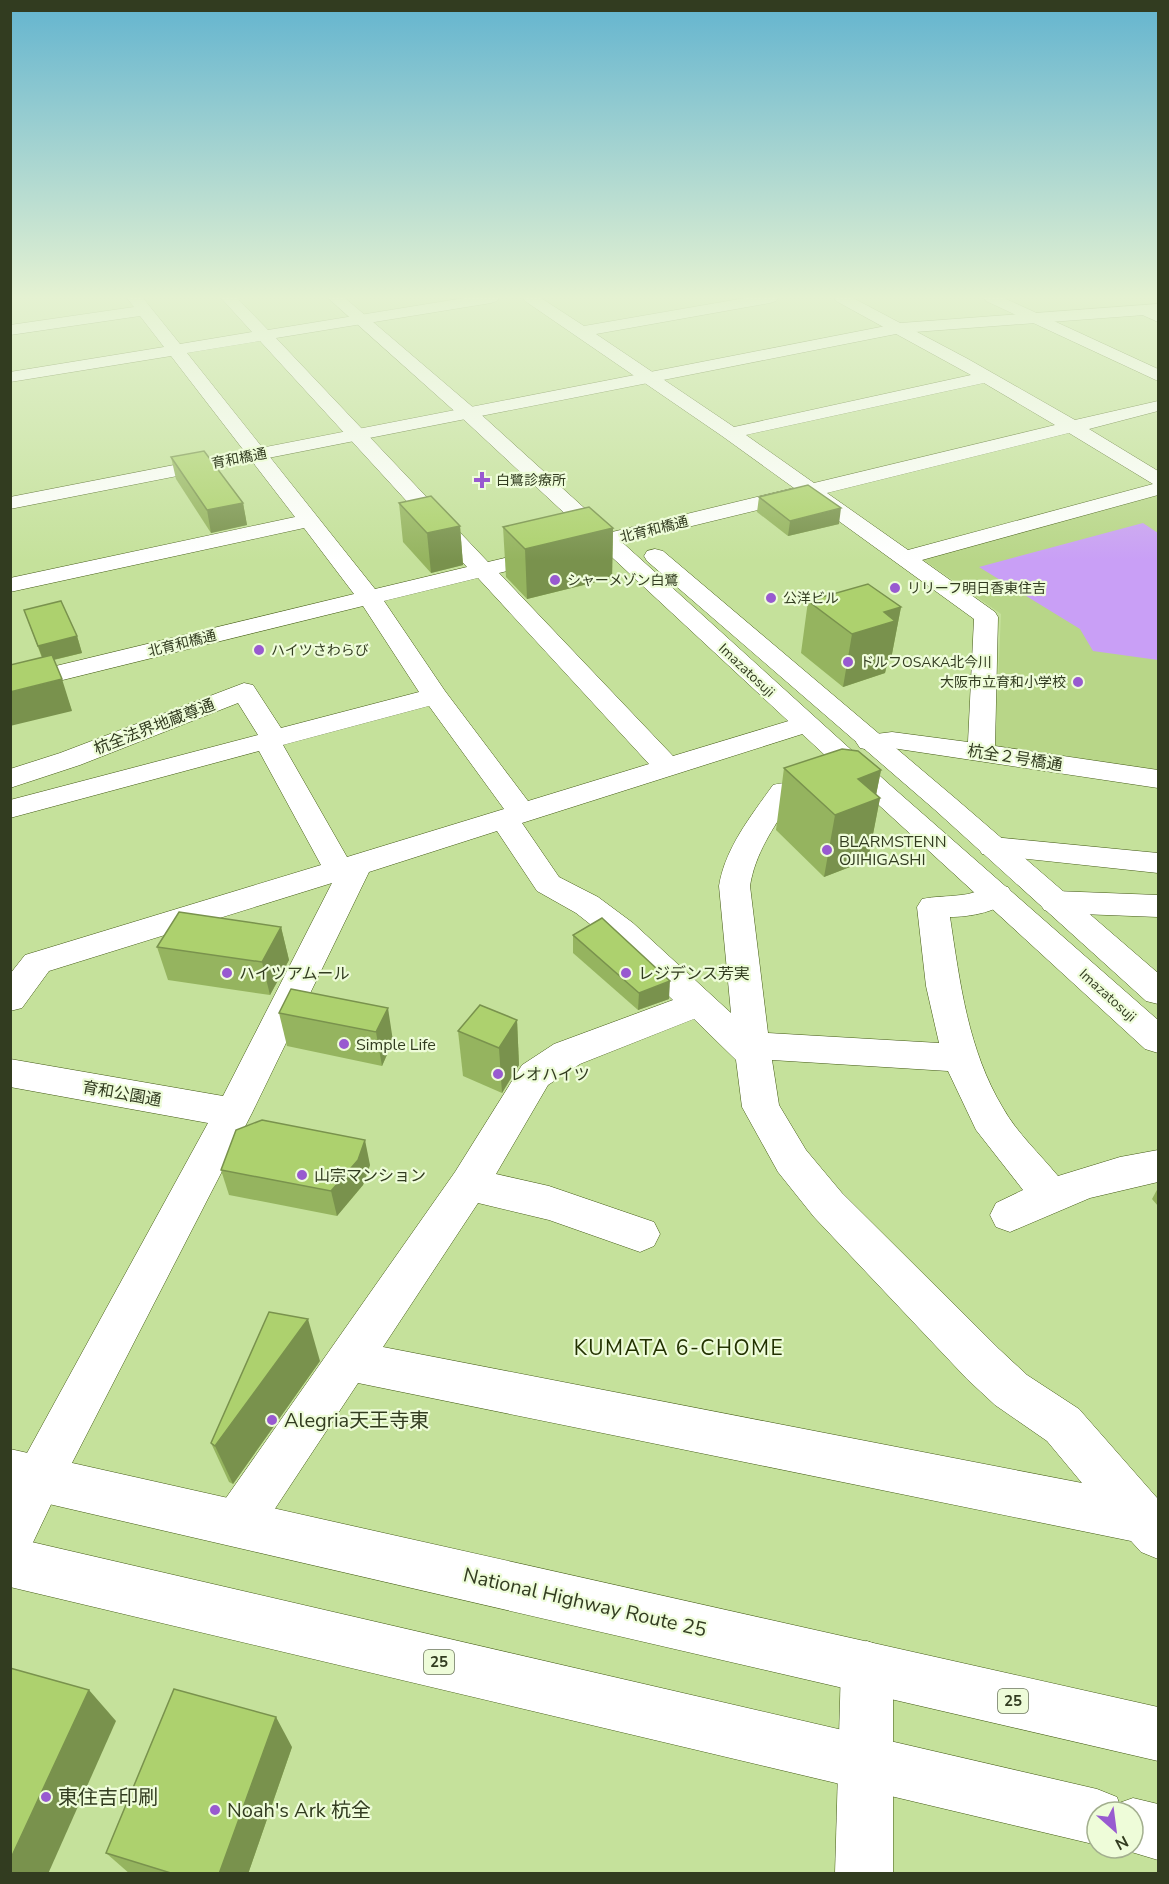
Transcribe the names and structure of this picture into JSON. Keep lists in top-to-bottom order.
{
  "streets": {
    "main road": [
      "育和橋通",
      "北育和橋通",
      "Imazatosuji",
      "杭全法界地蔵尊通",
      "杭全２号橋通",
      "育和公園通",
      "National Highway Route 25",
      "25"
    ]
  },
  "crossings": [
    ["育和橋通", "Imazatosuji"],
    ["北育和橋通", "Imazatosuji"],
    ["Imazatosuji", "杭全２号橋通"]
  ],
  "districts": ["KUMATA 6-CHOME"],
  "places": {
    "health": ["白鷺診療所"],
    "other": [
      "シャーメゾン白鷺",
      "リリーフ明日香東住吉",
      "公洋ビル",
      "ハイツさわらび",
      "ドルフOSAKA北今川",
      "大阪市立育和小学校",
      "BLARMSTENN OJIHIGASHI",
      "ハイツアムール",
      "レジデンス芳実",
      "Simple Life",
      "レオハイツ",
      "山宗マンション",
      "Alegria天王寺東",
      "東住吉印刷",
      "Noah's Ark 杭全"
    ]
  },
  "north": "bottom right"
}
